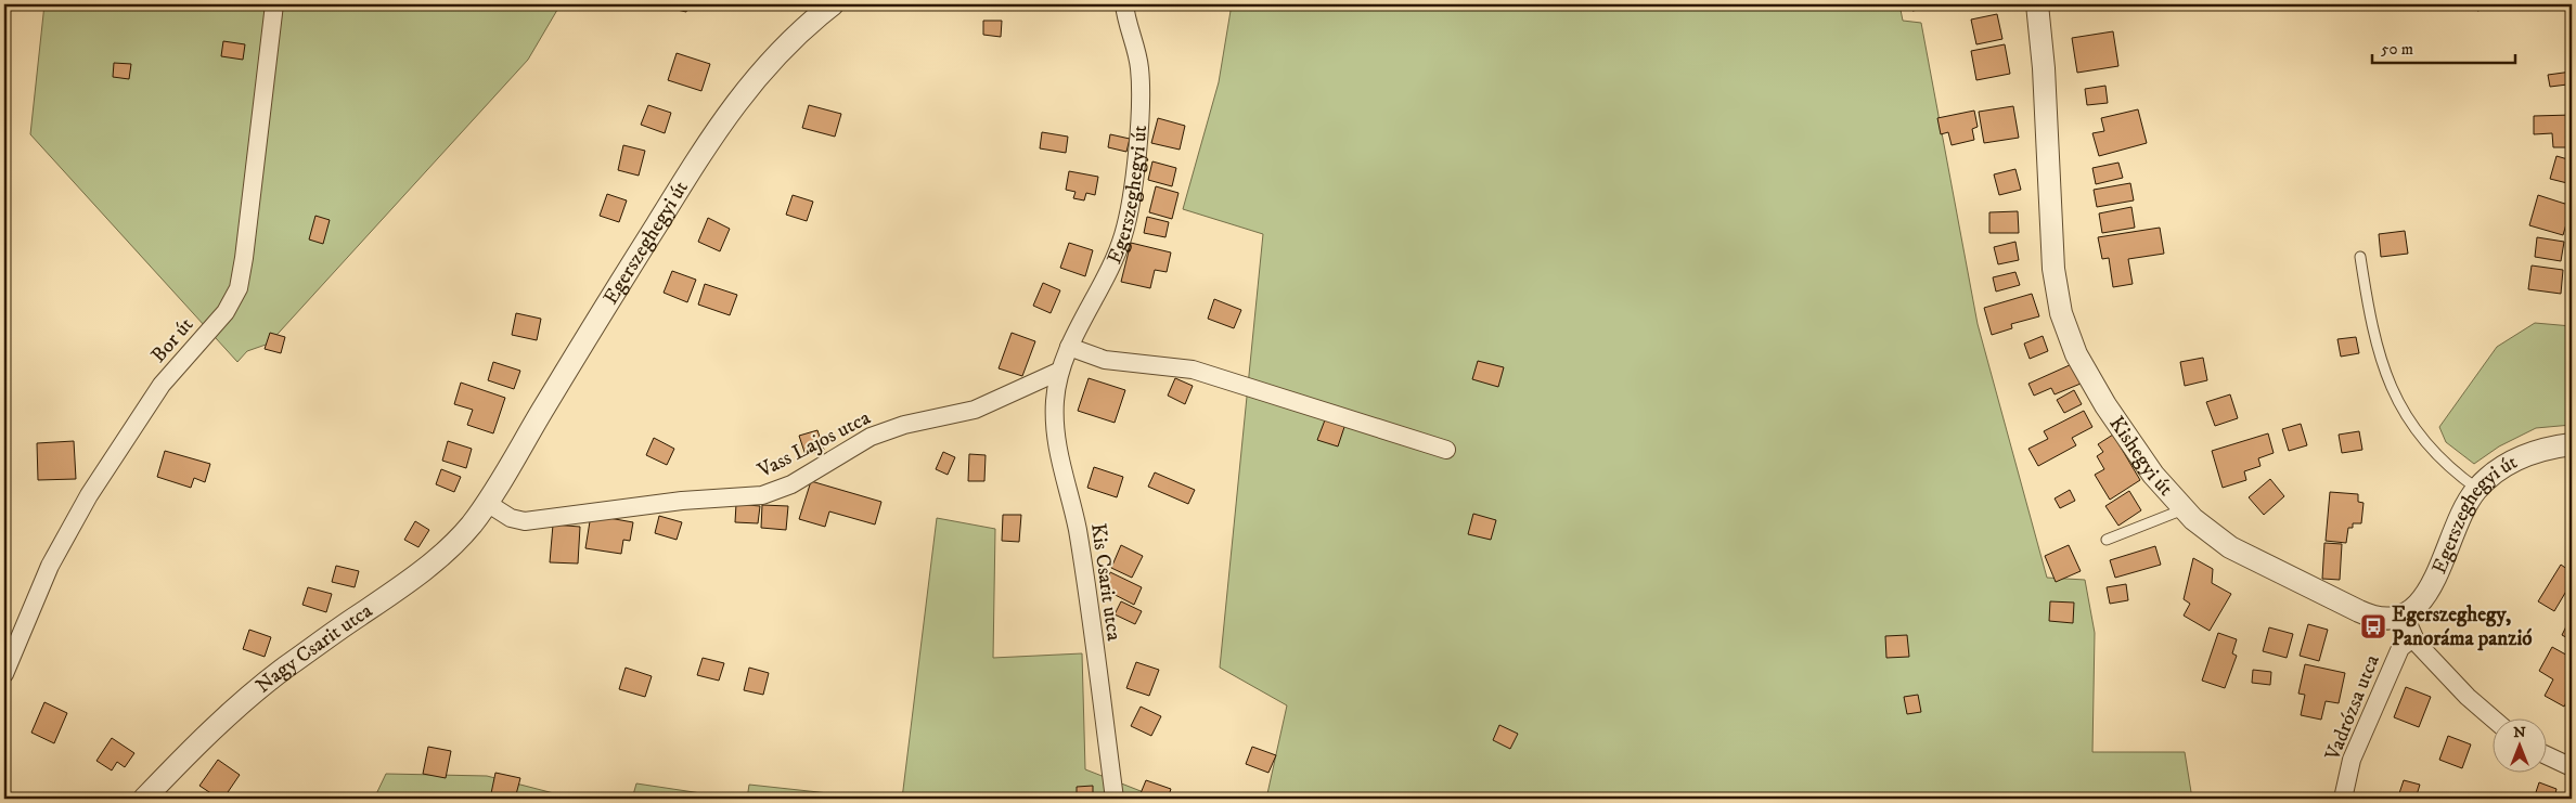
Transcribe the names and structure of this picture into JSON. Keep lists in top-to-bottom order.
{
  "streets": {
    "street": [
      "Egerszeghegyi út",
      "Bor út",
      "Vass Lajos utca",
      "Kishegyi út",
      "Kis Csarit utca",
      "Nagy Csarit utca",
      "Vadrózsa utca"
    ]
  },
  "crossings": [
    ["Egerszeghegyi út", "Vass Lajos utca"],
    ["Egerszeghegyi út", "Kishegyi út"],
    ["Egerszeghegyi út", "Kis Csarit utca"],
    ["Egerszeghegyi út", "Nagy Csarit utca"],
    ["Vass Lajos utca", "Kis Csarit utca"],
    ["Vass Lajos utca", "Nagy Csarit utca"]
  ],
  "places": {
    "bus stop": ["Egerszeghegy, Panoráma panzió"]
  },
  "scale_bar": "50 m",
  "north": "top"
}
